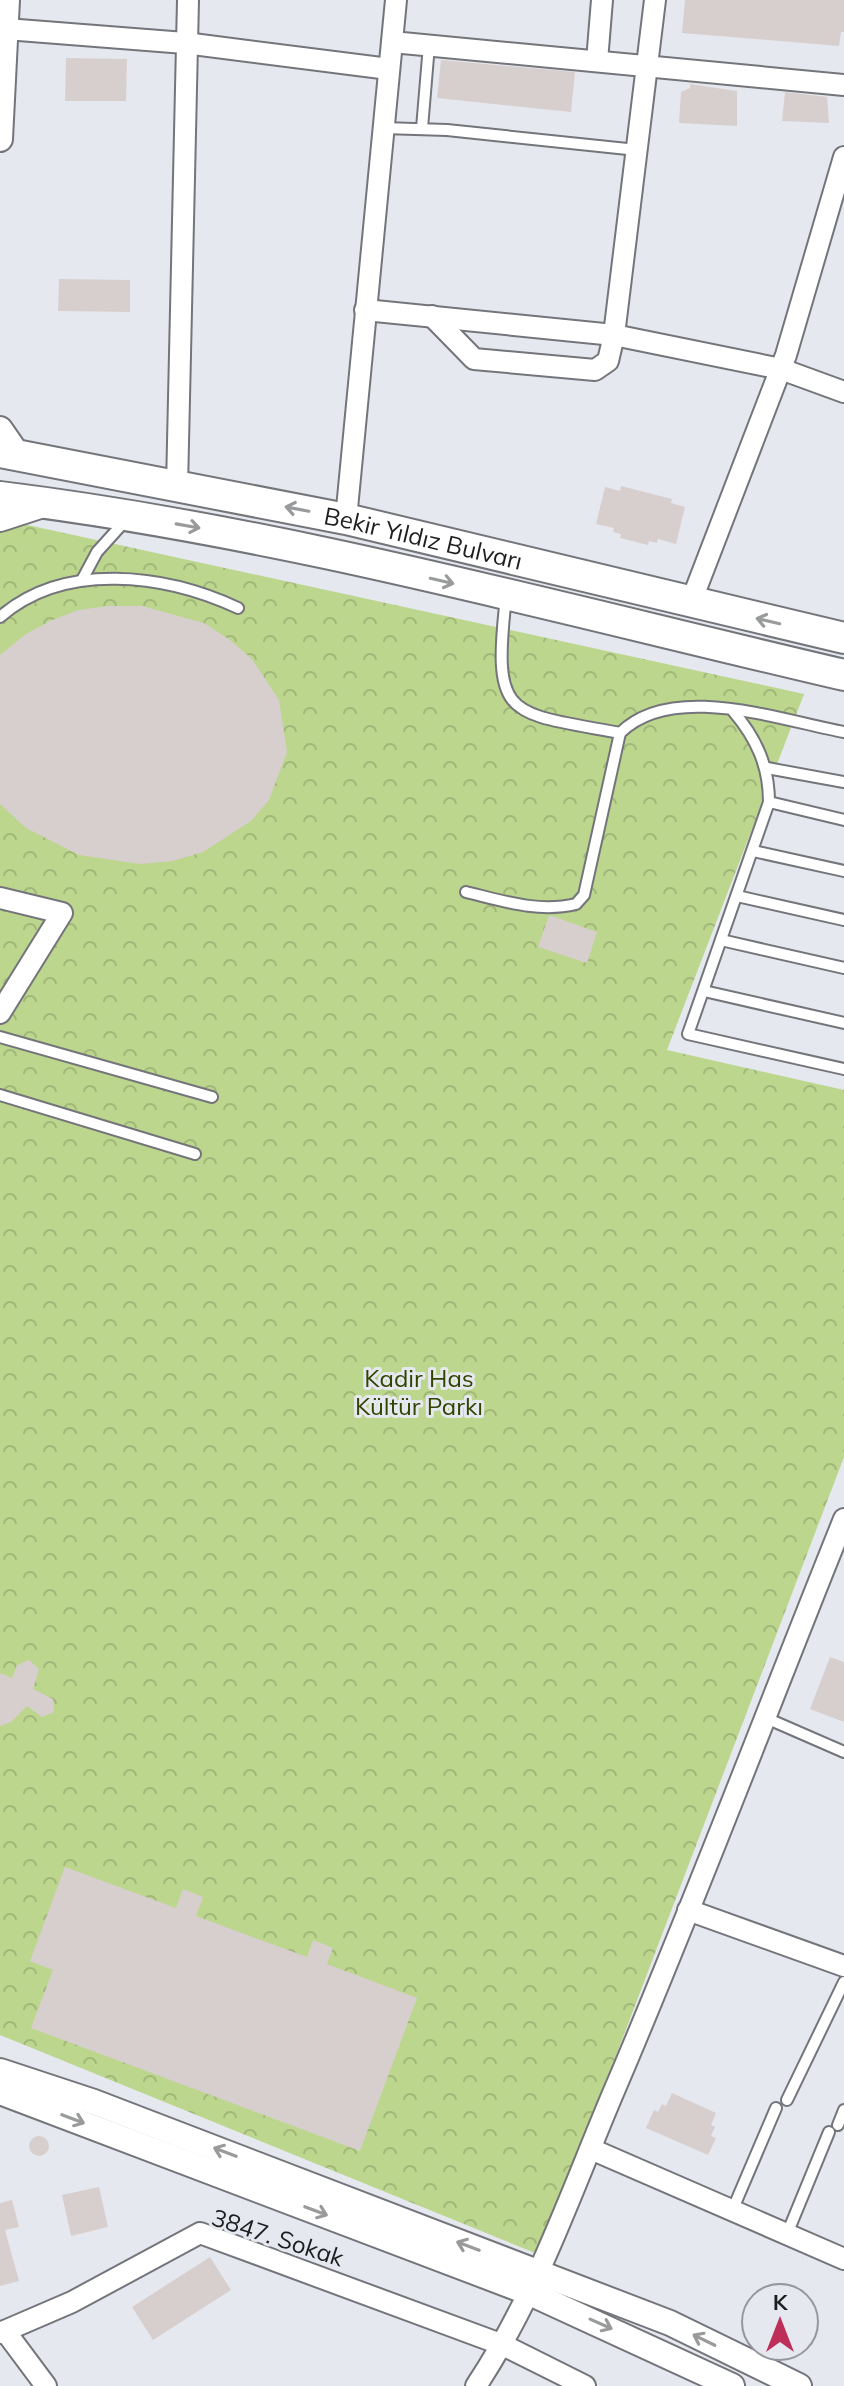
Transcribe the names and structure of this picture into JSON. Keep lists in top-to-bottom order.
{
  "streets": {
    "main road": ["Bekir Yıldız Bulvarı"],
    "street": ["3847. Sokak"]
  },
  "parks": ["Kadir Has Kültür Parkı"],
  "north": "top"
}
